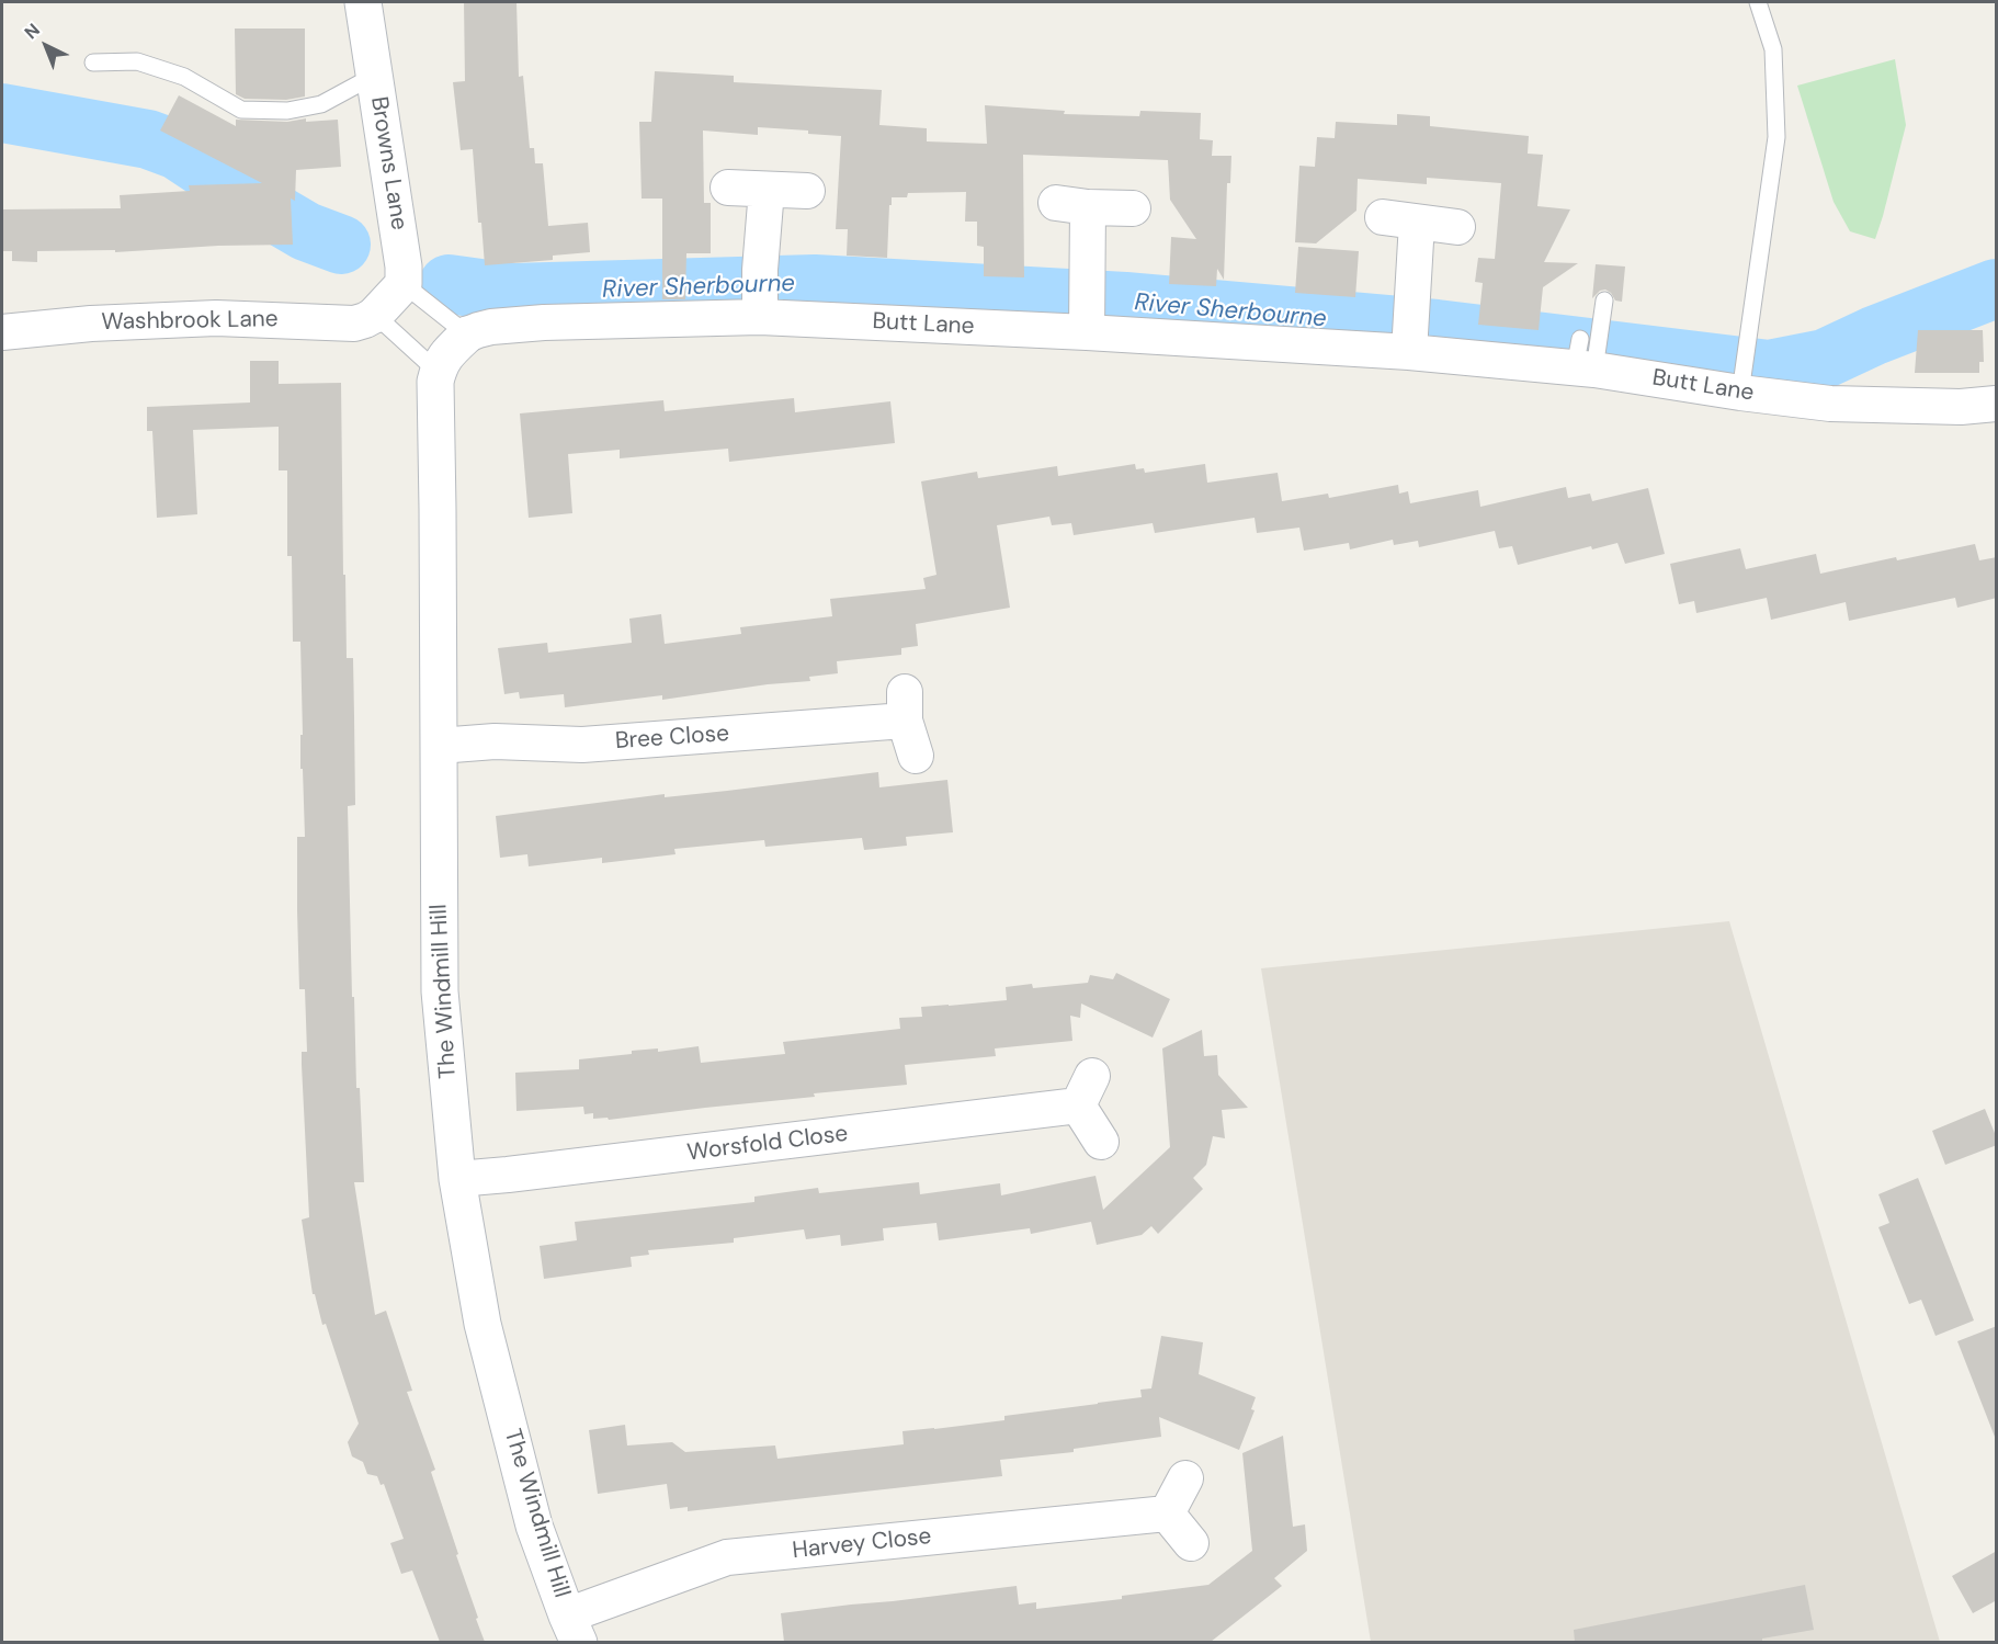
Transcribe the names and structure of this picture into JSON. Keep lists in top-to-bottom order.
{
  "streets": {
    "street": [
      "Browns Lane",
      "Washbrook Lane",
      "Butt Lane",
      "Bree Close",
      "The Windmill Hill",
      "Worsfold Close",
      "Harvey Close"
    ]
  },
  "crossings": [
    ["Bree Close", "The Windmill Hill"],
    ["The Windmill Hill", "Worsfold Close"],
    ["The Windmill Hill", "Harvey Close"]
  ],
  "water": ["River Sherbourne"],
  "north": "top left"
}
